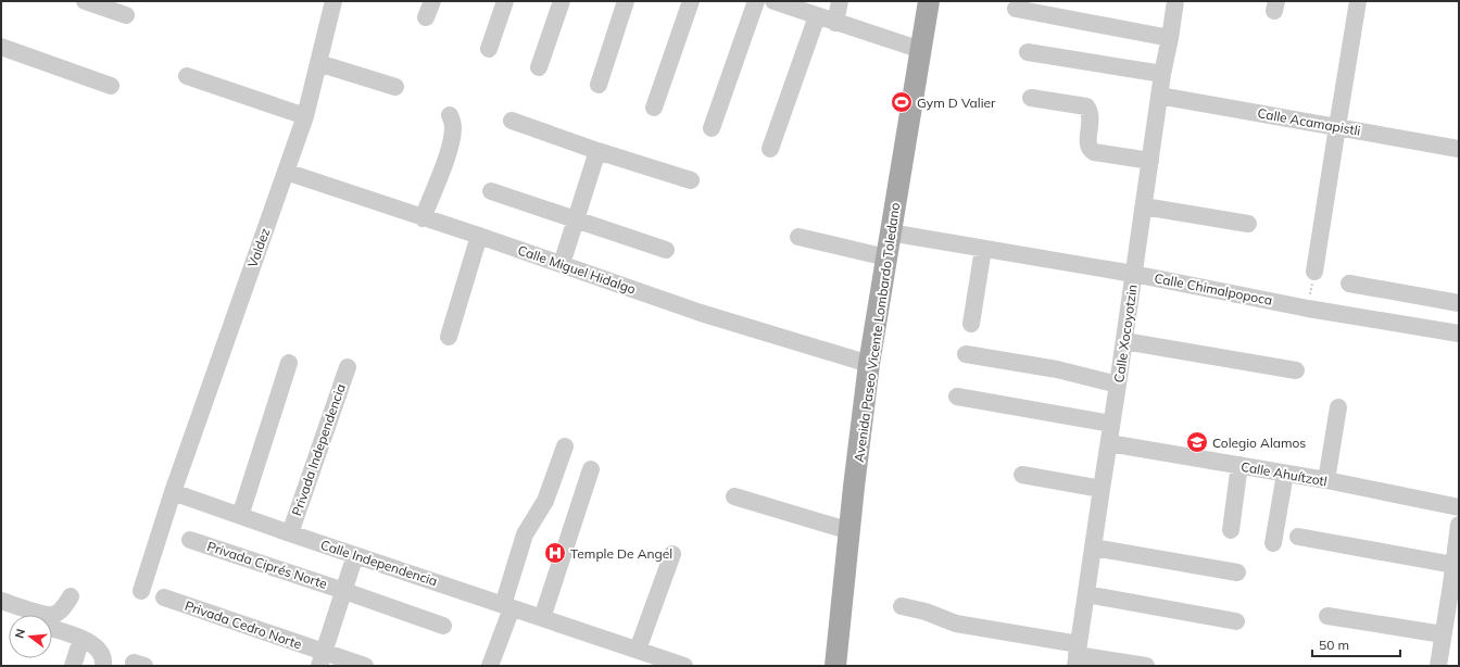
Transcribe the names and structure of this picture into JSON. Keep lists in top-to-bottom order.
{
  "streets": {
    "main road": ["Avenida Paseo Vicente Lombardo Toledano"],
    "street": [
      "Calle Acamapistli",
      "Valdez",
      "Calle Miguel Hidalgo",
      "Calle Chimalpopoca",
      "Calle Xocoyotzin",
      "Privada Independencia",
      "Calle Ahuítzotl",
      "Calle Independencia",
      "Privada Ciprés Norte",
      "Privada Cedro Norte"
    ]
  },
  "crossings": [
    ["Calle Acamapistli", "Calle Xocoyotzin"],
    ["Valdez", "Calle Miguel Hidalgo"],
    ["Valdez", "Calle Independencia"],
    ["Calle Miguel Hidalgo", "Avenida Paseo Vicente Lombardo Toledano"],
    ["Calle Chimalpopoca", "Avenida Paseo Vicente Lombardo Toledano"],
    ["Calle Chimalpopoca", "Calle Xocoyotzin"],
    ["Calle Xocoyotzin", "Calle Ahuítzotl"],
    ["Privada Independencia", "Calle Independencia"]
  ],
  "places": {
    "sports": ["Gym D Valier"],
    "school or university": ["Colegio Alamos"],
    "hospital": ["Temple De Angel"]
  },
  "scale_bar": "50 m",
  "north": "left"
}
